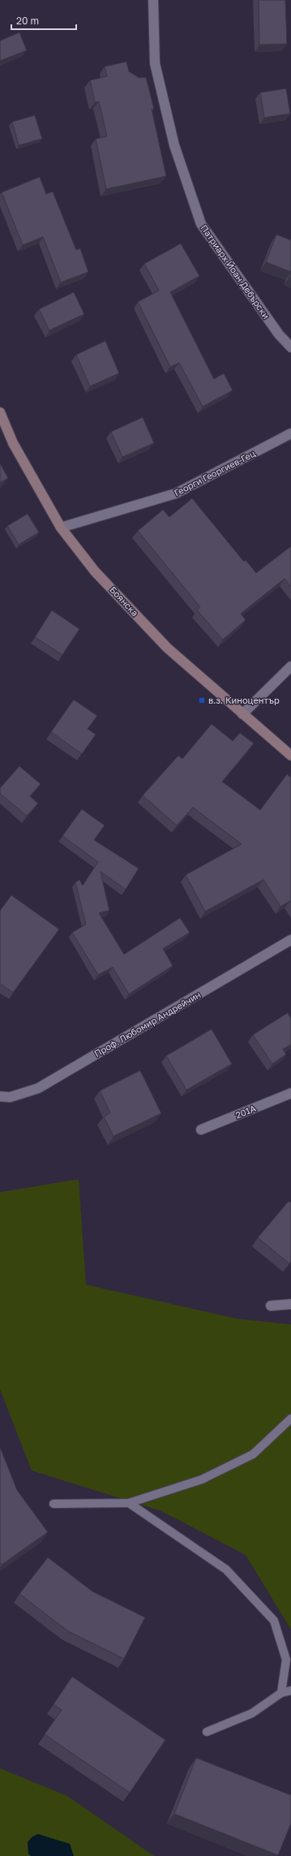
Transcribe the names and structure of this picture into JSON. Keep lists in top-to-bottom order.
{
  "streets": {
    "main road": ["Боянска"],
    "street": [
      "Патриарх Йоан Дебърски",
      "Георги Георгиев-Гец",
      "Проф. Любомир Андрейчин",
      "201А"
    ]
  },
  "crossings": [
    ["Георги Георгиев-Гец", "Боянска"]
  ],
  "places": {
    "transit": ["в.з. Киноцентър"]
  },
  "scale_bar": "20 m"
}
